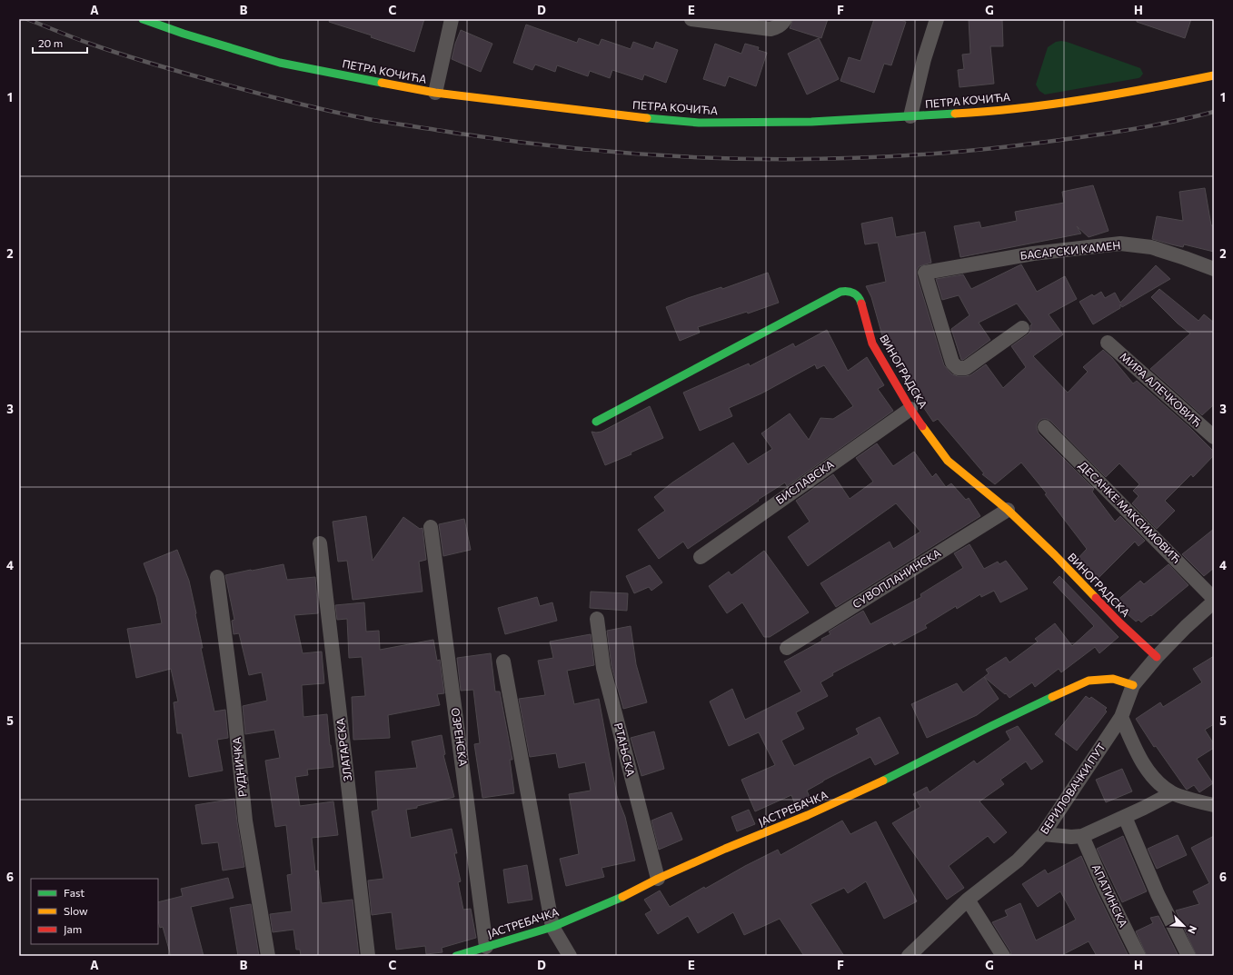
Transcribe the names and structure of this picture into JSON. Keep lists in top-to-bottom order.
{
  "streets": {
    "street": [
      "ПЕТРА КОЧИЋА",
      "БАСАРСКИ КАМЕН",
      "ВИНОГРАДСКА",
      "МИРА АЛЕЧКОВИЋ",
      "БИСЛАВСКА",
      "ДЕСАНКЕ МАКСИМОВИЋ",
      "СУВОПЛАНИНСКА",
      "ОЗРЕНСКА",
      "ЗЛАТАРСКА",
      "РТАЊСКА",
      "РУДНИЧКА",
      "БЕРИЛОВАЧКИ ПУТ",
      "ЈАСТРЕБАЧКА",
      "АПАТИНСКА"
    ]
  },
  "crossings": [
    ["ВИНОГРАДСКА", "БИСЛАВСКА"],
    ["ВИНОГРАДСКА", "СУВОПЛАНИНСКА"],
    ["ВИНОГРАДСКА", "БЕРИЛОВАЧКИ ПУТ"],
    ["ОЗРЕНСКА", "ЈАСТРЕБАЧКА"],
    ["РТАЊСКА", "ЈАСТРЕБАЧКА"],
    ["БЕРИЛОВАЧКИ ПУТ", "ЈАСТРЕБАЧКА"]
  ],
  "legend": ["Fast", "Slow", "Jam"],
  "scale_bar": "20 m",
  "north": "bottom right",
  "grid": {
    "columns": [
      "A",
      "B",
      "C",
      "D",
      "E",
      "F",
      "G",
      "H"
    ],
    "rows": [
      "1",
      "2",
      "3",
      "4",
      "5",
      "6"
    ]
  }
}
